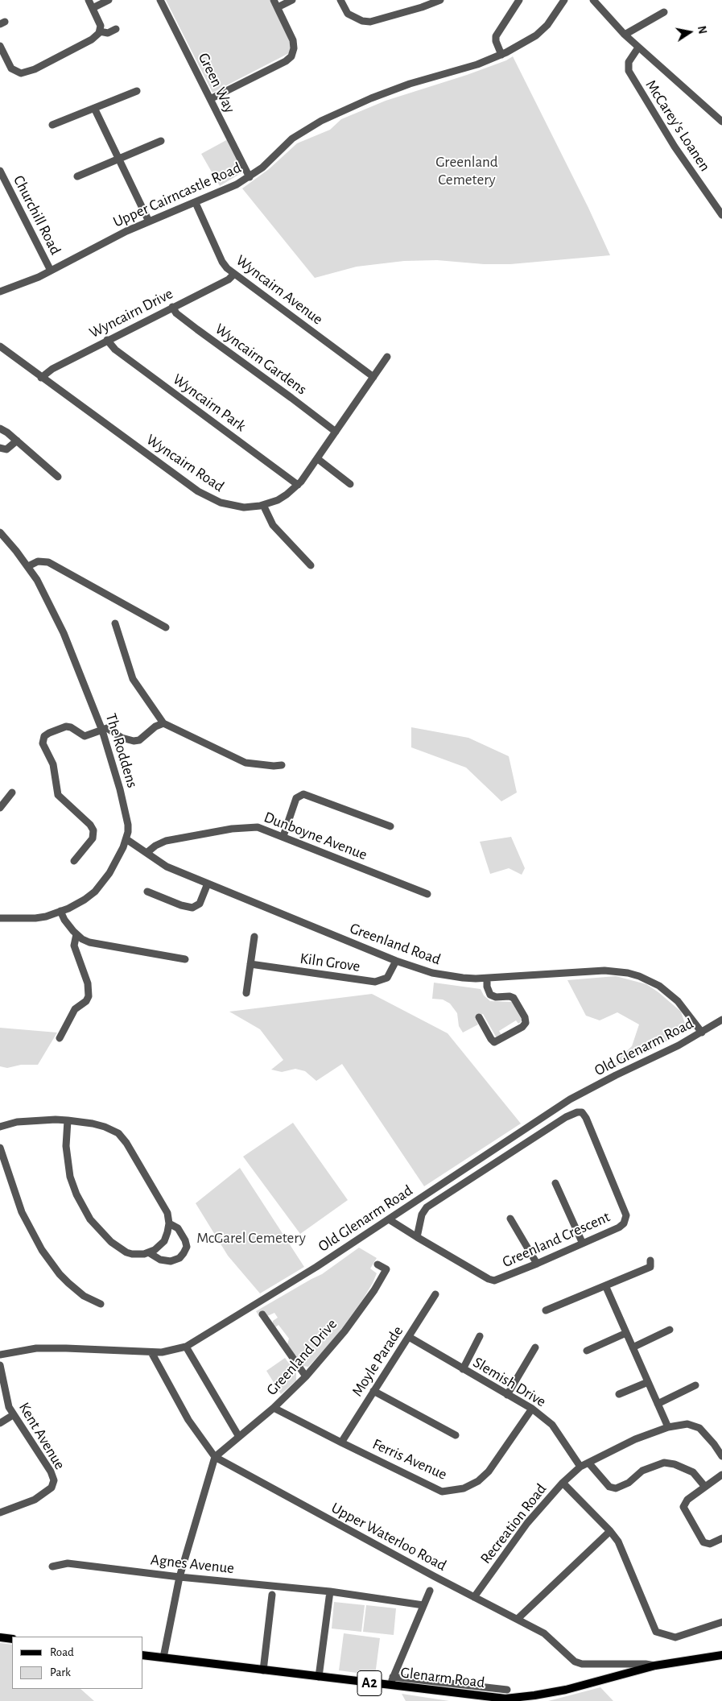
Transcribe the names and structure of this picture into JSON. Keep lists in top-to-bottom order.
{
  "streets": {
    "main road": ["Glenarm Road", "A2"],
    "street": [
      "Green Way",
      "McCarey's Loanen",
      "Upper Cairncastle Road",
      "Churchill Road",
      "Wyncairn Avenue",
      "Wyncairn Drive",
      "Wyncairn Gardens",
      "Wyncairn Park",
      "Wyncairn Road",
      "The Roddens",
      "Dunboyne Avenue",
      "Greenland Road",
      "Kiln Grove",
      "Old Glenarm Road",
      "Greenland Crescent",
      "Greenland Drive",
      "Moyle Parade",
      "Slemish Drive",
      "Kent Avenue",
      "Ferris Avenue",
      "Recreation Road",
      "Upper Waterloo Road",
      "Agnes Avenue"
    ]
  },
  "crossings": [
    ["Green Way", "Upper Cairncastle Road"],
    ["Upper Cairncastle Road", "Churchill Road"],
    ["Upper Cairncastle Road", "Wyncairn Avenue"],
    ["Wyncairn Avenue", "Wyncairn Drive"],
    ["Wyncairn Avenue", "Wyncairn Road"],
    ["Wyncairn Drive", "Wyncairn Gardens"],
    ["Wyncairn Drive", "Wyncairn Park"],
    ["Wyncairn Drive", "Wyncairn Road"],
    ["Wyncairn Gardens", "Wyncairn Road"],
    ["Wyncairn Park", "Wyncairn Road"],
    ["The Roddens", "Greenland Road"],
    ["Dunboyne Avenue", "Greenland Road"],
    ["Greenland Road", "Kiln Grove"],
    ["Greenland Road", "Old Glenarm Road"],
    ["Old Glenarm Road", "Greenland Crescent"],
    ["Greenland Drive", "Ferris Avenue"],
    ["Greenland Drive", "Upper Waterloo Road"],
    ["Moyle Parade", "Slemish Drive"],
    ["Moyle Parade", "Ferris Avenue"],
    ["Slemish Drive", "Ferris Avenue"],
    ["Slemish Drive", "Recreation Road"],
    ["Recreation Road", "Upper Waterloo Road"],
    ["Upper Waterloo Road", "Glenarm Road"]
  ],
  "parks": ["Greenland Cemetery", "McGarel Cemetery"],
  "legend": ["Road", "Park"],
  "north": "right"
}
